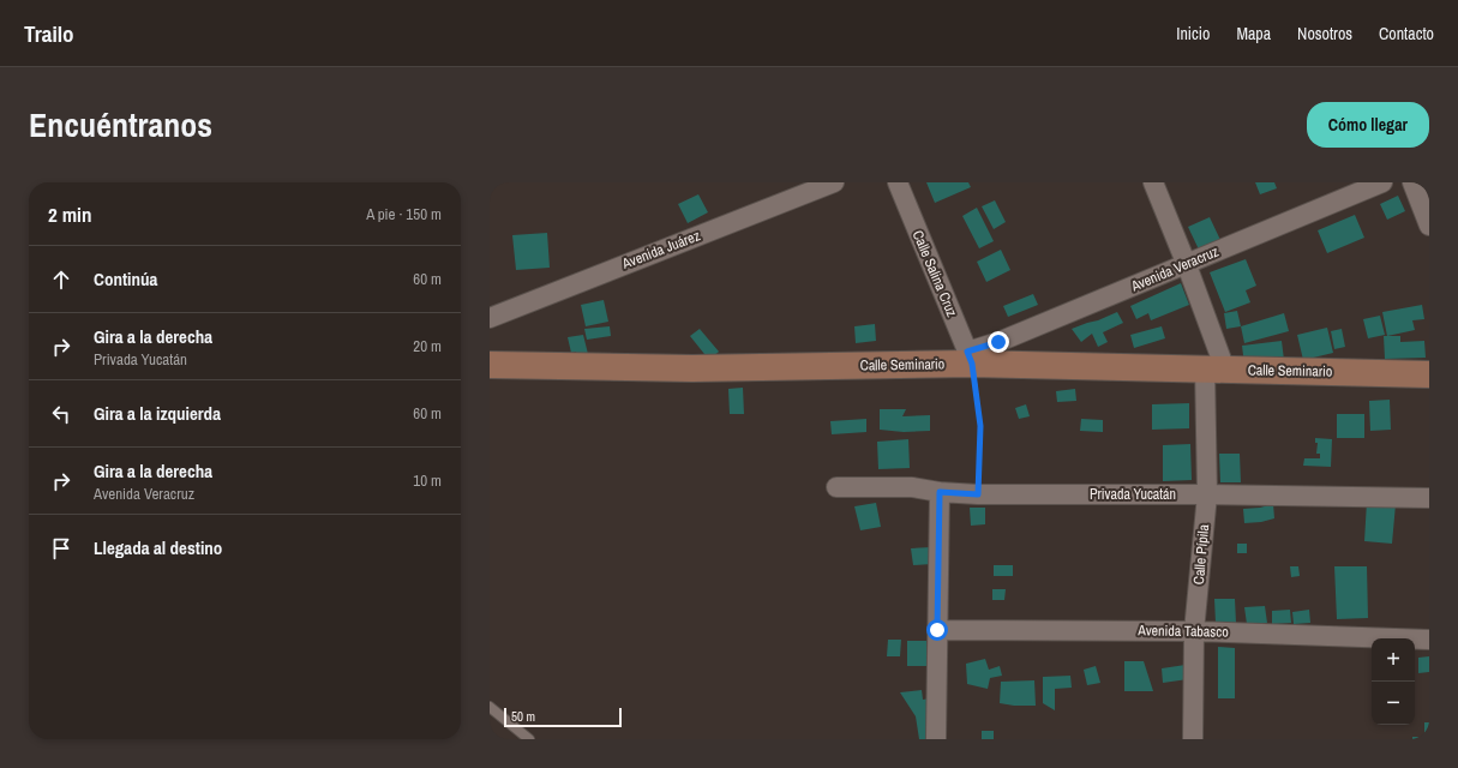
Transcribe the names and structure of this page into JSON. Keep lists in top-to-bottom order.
{
  "streets": {
    "street": [
      "Avenida Juárez",
      "Avenida Veracruz",
      "Calle Salina Cruz",
      "Calle Seminario",
      "Privada Yucatán",
      "Calle Pípila",
      "Avenida Tabasco"
    ]
  },
  "crossings": [
    ["Avenida Veracruz", "Calle Salina Cruz"],
    ["Avenida Veracruz", "Calle Seminario"],
    ["Avenida Veracruz", "Calle Pípila"],
    ["Calle Salina Cruz", "Calle Seminario"],
    ["Calle Seminario", "Calle Pípila"],
    ["Privada Yucatán", "Calle Pípila"],
    ["Calle Pípila", "Avenida Tabasco"]
  ],
  "scale_bar": "50 m",
  "page": {
    "header": "Trailo",
    "nav": [
      "Inicio",
      "Mapa",
      "Nosotros",
      "Contacto"
    ],
    "title": "Encuéntranos",
    "buttons": "Cómo llegar",
    "heading": ["2 min", "A pie · 150 m"],
    "list": [
      ["Continúa", "60 m"],
      ["Gira a la derecha", "Privada Yucatán", "20 m"],
      ["Gira a la izquierda", "60 m"],
      ["Gira a la derecha", "Avenida Veracruz", "10 m"],
      "Llegada al destino"
    ],
    "map_buttons": ["+", "−"],
    "scale": "50 m"
  }
}
